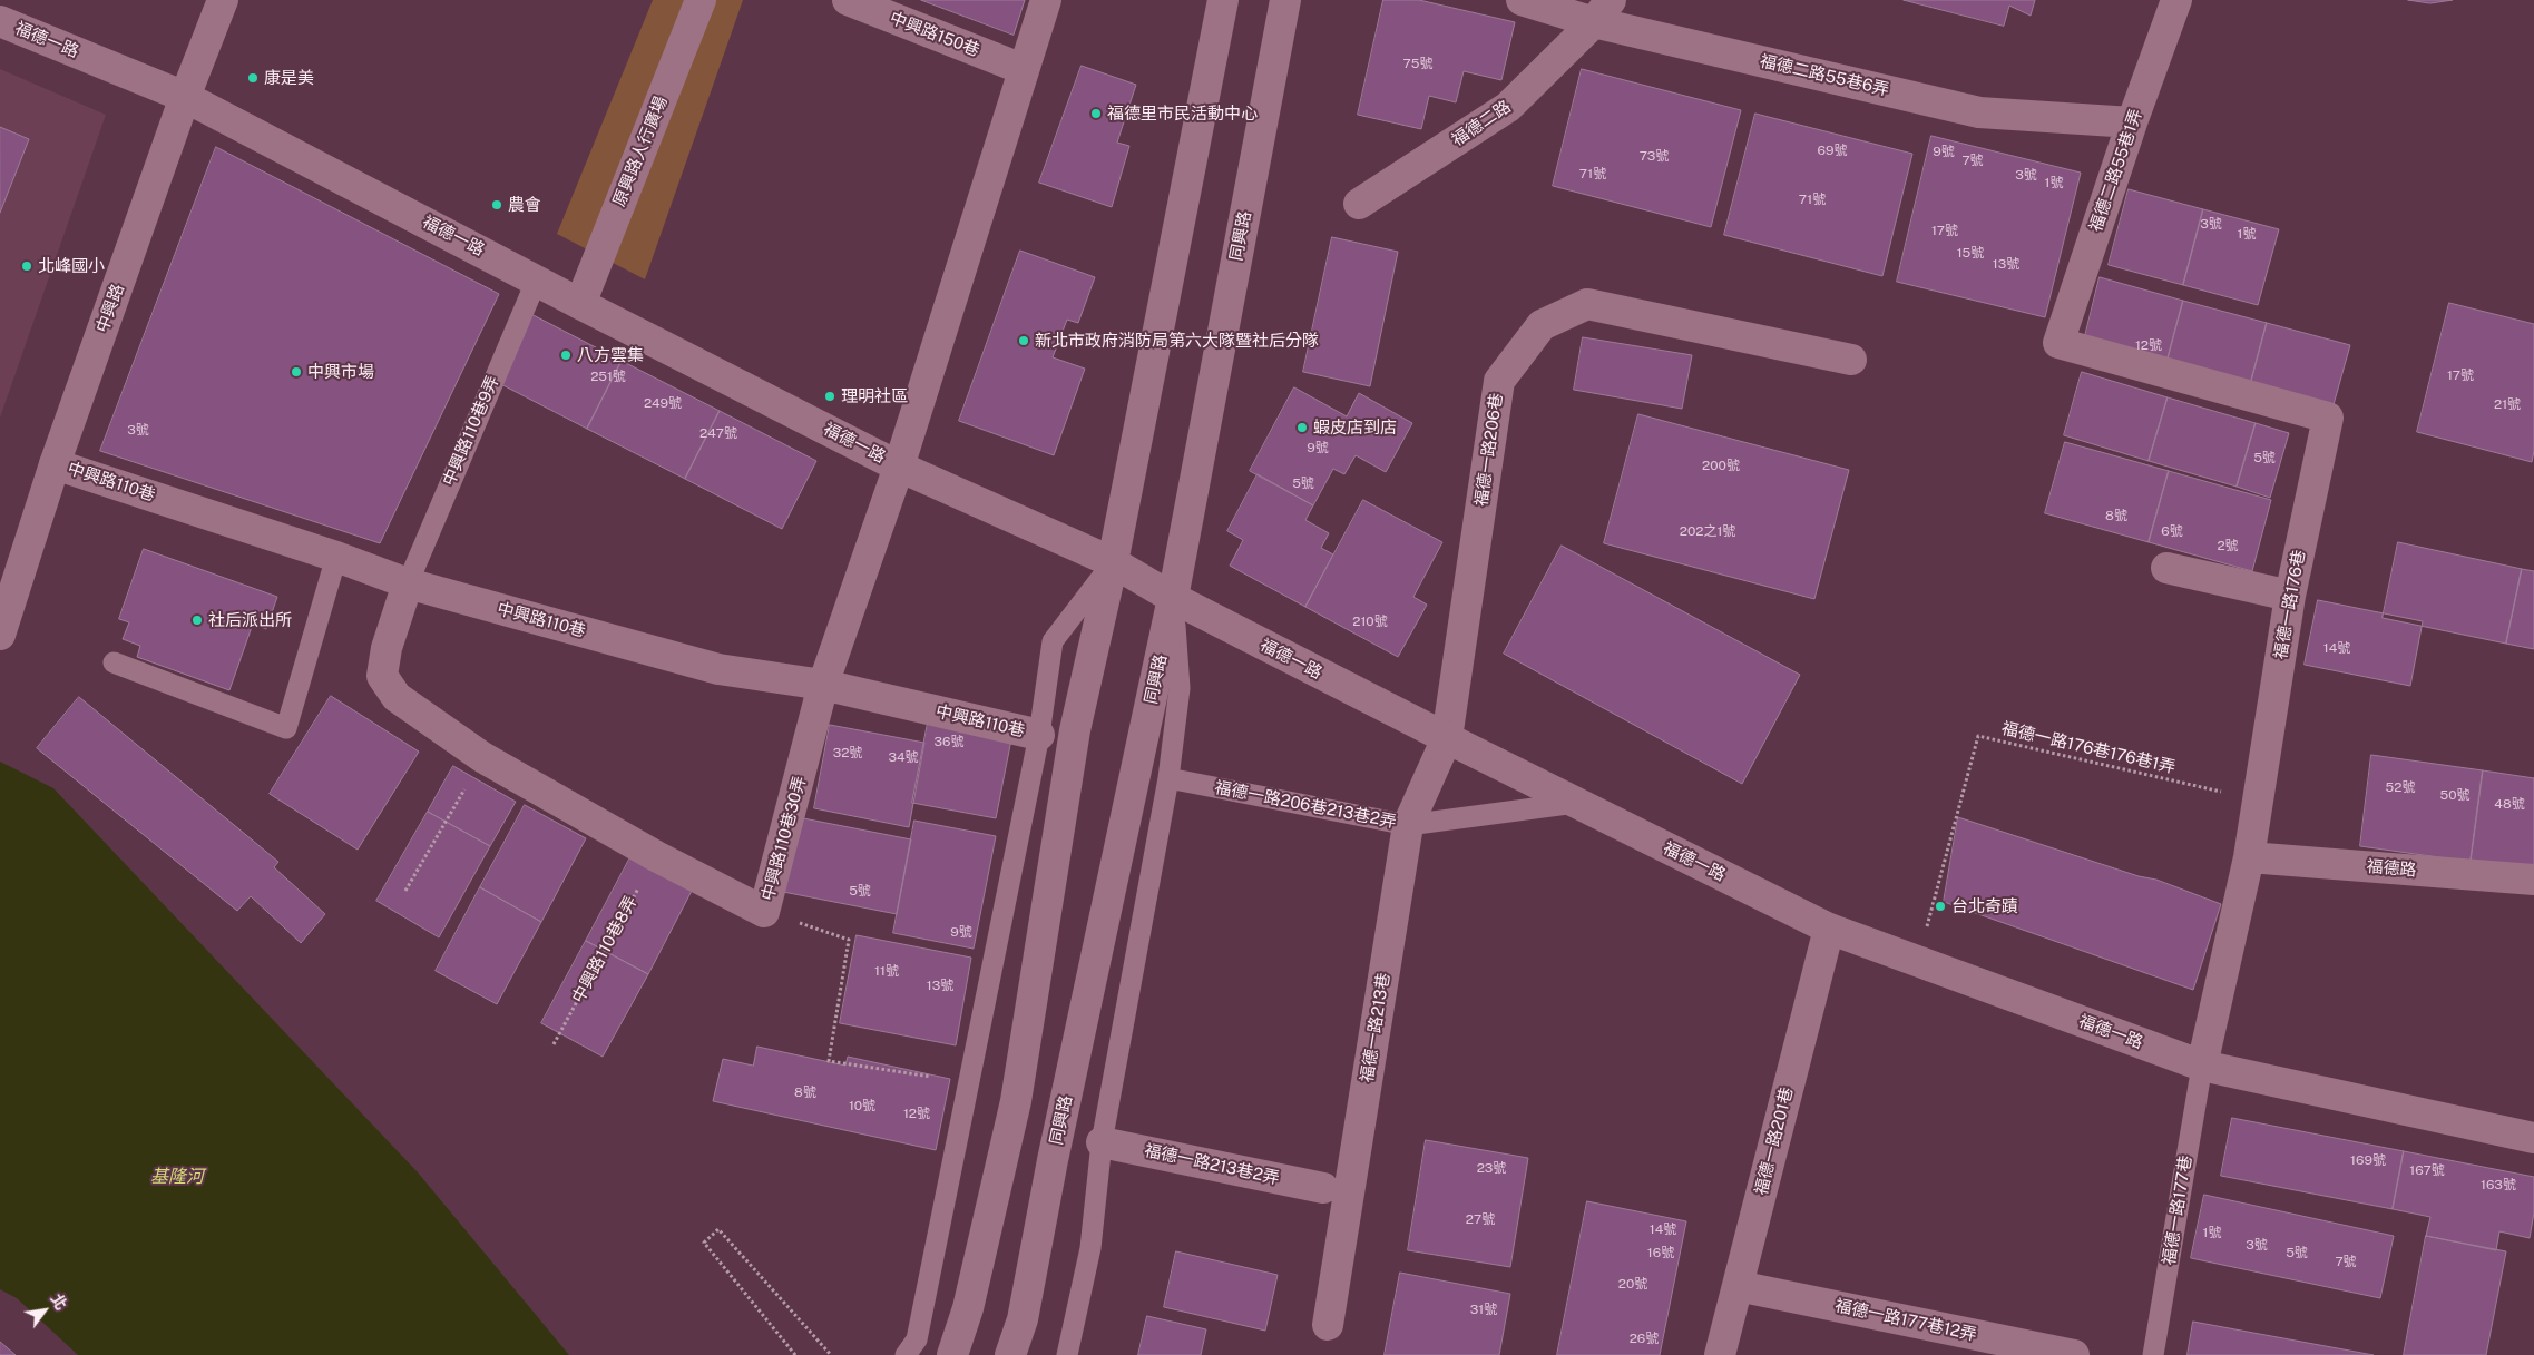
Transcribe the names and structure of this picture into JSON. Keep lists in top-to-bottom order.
{
  "streets": {
    "street": [
      "中興路150巷",
      "福德一路",
      "福德二路55巷6弄",
      "福德二路",
      "原興路人行廣場",
      "福德二路55巷1弄",
      "同興路",
      "中興路",
      "福德一路206巷",
      "中興路110巷",
      "福德一路176巷",
      "中興路110巷30弄",
      "福德路",
      "福德一路213巷",
      "福德一路201巷",
      "福德一路213巷2弄",
      "福德一路177巷12弄"
    ],
    "lane": ["中興路110巷9弄", "福德一路206巷213巷2弄", "福德一路177巷"],
    "path": ["福德一路176巷176巷1弄", "中興路110巷8弄"]
  },
  "crossings": [
    ["中興路150巷", "福德一路"],
    ["福德一路", "原興路人行廣場"],
    ["福德一路", "同興路"],
    ["福德一路", "中興路"],
    ["福德一路", "中興路110巷9弄"],
    ["福德一路", "福德一路206巷"],
    ["福德一路", "中興路110巷"],
    ["福德一路", "福德一路176巷"],
    ["福德一路", "福德一路176巷176巷1弄"],
    ["福德一路", "福德一路206巷213巷2弄"],
    ["福德一路", "中興路110巷30弄"],
    ["福德一路", "福德一路213巷"],
    ["福德一路", "福德一路201巷"],
    ["福德一路", "福德一路177巷"],
    ["福德二路55巷6弄", "福德二路"],
    ["福德二路55巷6弄", "福德二路55巷1弄"],
    ["福德二路55巷1弄", "福德一路176巷"],
    ["中興路", "中興路110巷"],
    ["中興路110巷9弄", "中興路110巷"],
    ["福德一路206巷", "福德一路213巷"],
    ["中興路110巷", "中興路110巷30弄"],
    ["福德一路176巷", "福德一路176巷176巷1弄"],
    ["福德一路176巷", "福德路"],
    ["福德一路176巷", "福德一路177巷"],
    ["福德一路206巷213巷2弄", "福德一路213巷"],
    ["福德一路201巷", "福德一路177巷12弄"]
  ],
  "water": ["基隆河"],
  "places": [
    "康是美",
    "福德里市民活動中心",
    "農會",
    "北峰國小",
    "新北市政府消防局第六大隊暨社后分隊",
    "八方雲集",
    "中興市場",
    "理明社區",
    "蝦皮店到店",
    "社后派出所",
    "台北奇蹟"
  ],
  "house_numbers": [
    "75號",
    "69號",
    "9號",
    "73號",
    "7號",
    "71號",
    "3號",
    "1號",
    "71號",
    "3號",
    "17號",
    "1號",
    "15號",
    "13號",
    "12號",
    "17號",
    "251號",
    "249號",
    "21號",
    "3號",
    "247號",
    "9號",
    "5號",
    "200號",
    "5號",
    "8號",
    "202之1號",
    "6號",
    "2號",
    "210號",
    "14號",
    "36號",
    "32號",
    "34號",
    "52號",
    "50號",
    "48號",
    "5號",
    "9號",
    "11號",
    "13號",
    "8號",
    "10號",
    "12號",
    "169號",
    "23號",
    "167號",
    "163號",
    "27號",
    "14號",
    "1號",
    "3號",
    "16號",
    "5號",
    "7號",
    "20號",
    "31號",
    "26號"
  ],
  "north": "top right"
}
